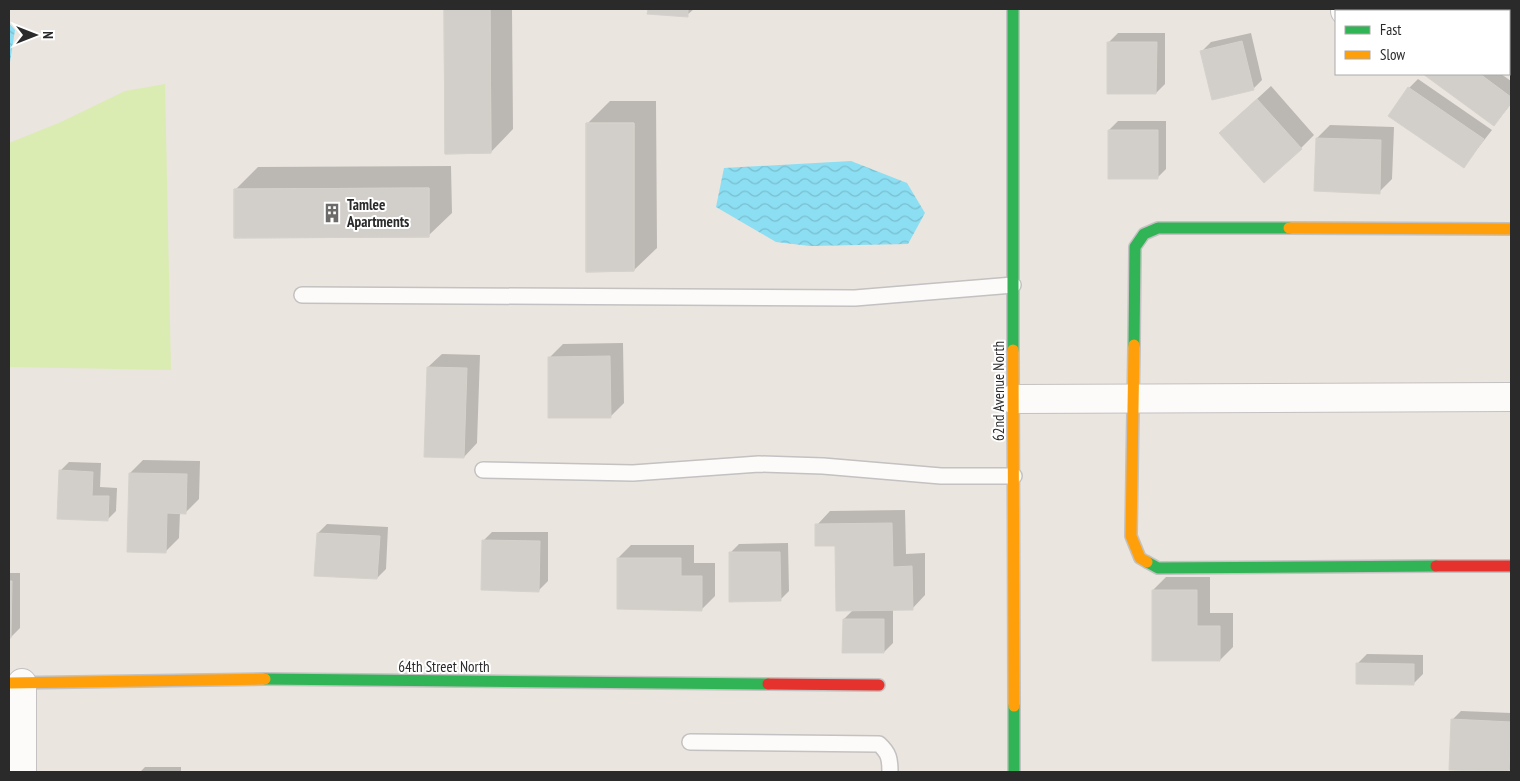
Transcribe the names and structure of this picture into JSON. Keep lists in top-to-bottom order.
{
  "streets": {
    "street": ["62nd Avenue North", "64th Street North"]
  },
  "places": {
    "building": ["Tamlee Apartments"]
  },
  "legend": ["Fast", "Slow"],
  "north": "right"
}
